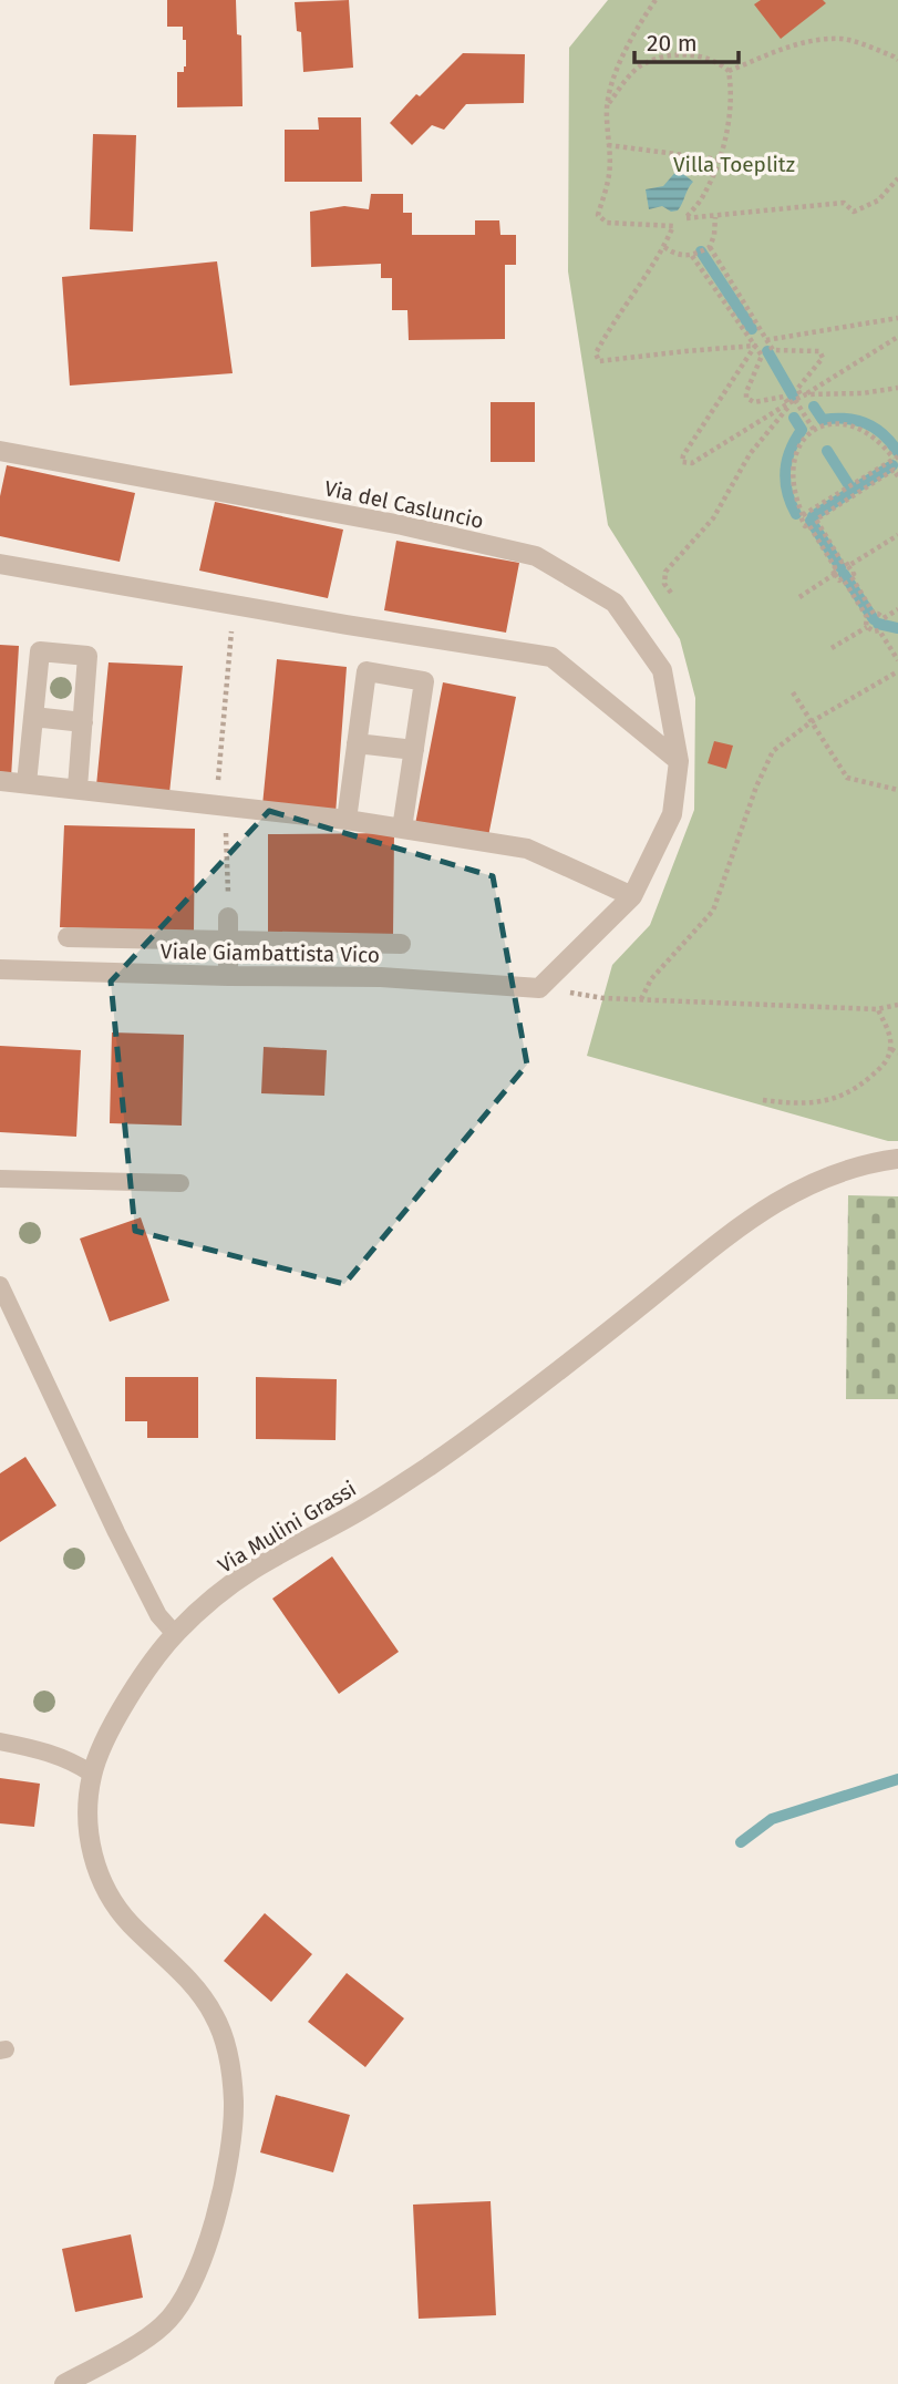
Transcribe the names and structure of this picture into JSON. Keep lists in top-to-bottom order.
{
  "streets": {
    "street": ["Via del Casluncio", "Viale Giambattista Vico", "Via Mulini Grassi"]
  },
  "crossings": [
    ["Via del Casluncio", "Viale Giambattista Vico"]
  ],
  "parks": ["Villa Toeplitz"],
  "scale_bar": "20 m"
}
